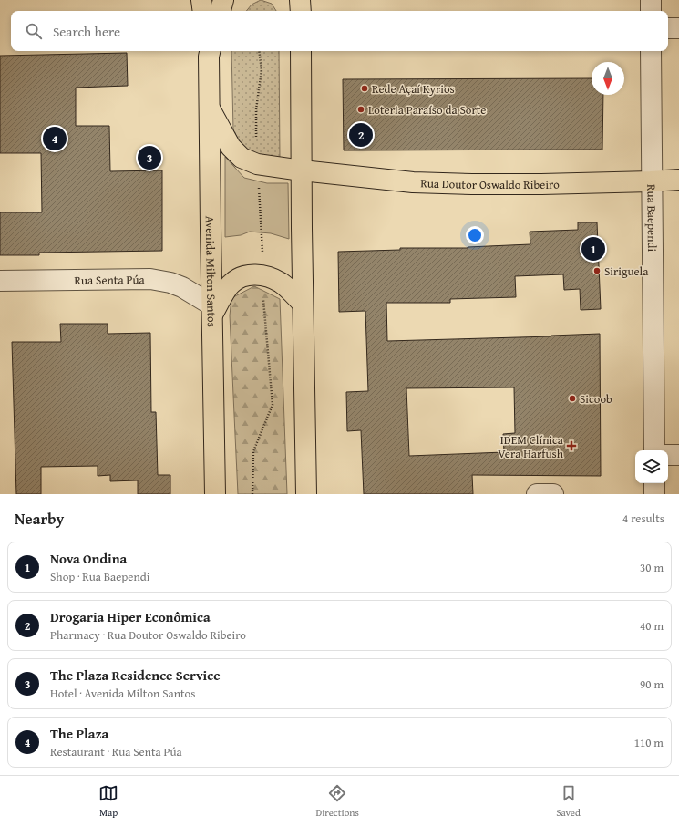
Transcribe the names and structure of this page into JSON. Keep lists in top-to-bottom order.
{
  "streets": {
    "main road": ["Rua Doutor Oswaldo Ribeiro", "Avenida Milton Santos"],
    "street": ["Rua Baependi", "Rua Senta Púa"]
  },
  "crossings": [
    ["Rua Doutor Oswaldo Ribeiro", "Rua Baependi"],
    ["Rua Doutor Oswaldo Ribeiro", "Avenida Milton Santos"],
    ["Avenida Milton Santos", "Rua Senta Púa"]
  ],
  "places": {
    "other": [
      "Rede Açaí Kyrios",
      "Loteria Paraíso da Sorte",
      "Siriguela",
      "Sicoob"
    ],
    "health": ["IDEM Clínica Vera Harfush"]
  },
  "north": "bottom",
  "page": {
    "search": "Search here",
    "pins": [
      "2",
      "4",
      "3",
      "1"
    ],
    "heading": ["Nearby", "4 results"],
    "list": [
      {
        "mark": "1",
        "name": "Nova Ondina",
        "note": "Shop · Rua Baependi",
        "value": "30 m"
      },
      {
        "mark": "2",
        "name": "Drogaria Hiper Econômica",
        "note": "Pharmacy · Rua Doutor Oswaldo Ribeiro",
        "value": "40 m"
      },
      {
        "mark": "3",
        "name": "The Plaza Residence Service",
        "note": "Hotel · Avenida Milton Santos",
        "value": "90 m"
      },
      {
        "mark": "4",
        "name": "The Plaza",
        "note": "Restaurant · Rua Senta Púa",
        "value": "110 m"
      }
    ],
    "nav": ["Map", "Directions", "Saved"]
  }
}
